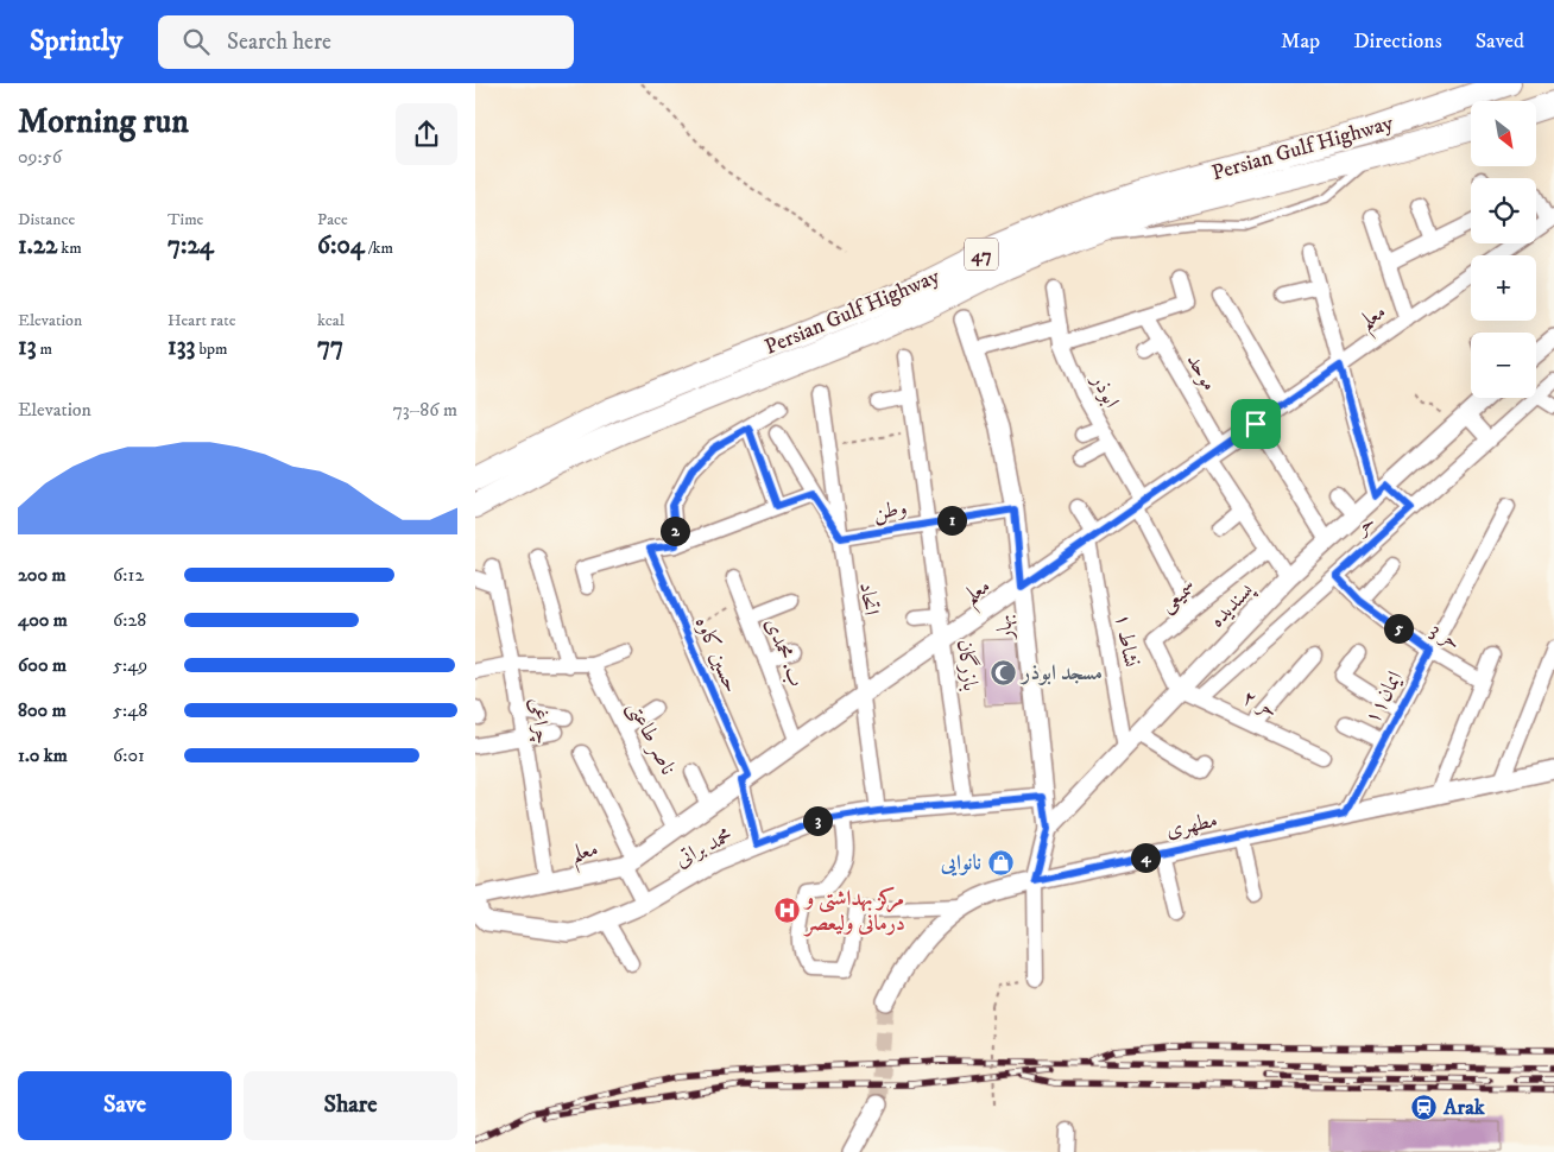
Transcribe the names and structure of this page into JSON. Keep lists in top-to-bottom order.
{
  "streets": {
    "highway": ["Persian Gulf Highway", "47"],
    "street": [
      "معلم",
      "موحد",
      "ابوذر",
      "وطن",
      "حر",
      "سمیعی",
      "اتحاد",
      "پسندیده",
      "بهار",
      "حر 3",
      "نشاط ۱",
      "ب. محمدی",
      "حسین کاوه",
      "بازرگان",
      "ایمان۱۱",
      "حر ۲",
      "چراغی",
      "ناصر طاعتی",
      "مطهری",
      "محمد براتی"
    ]
  },
  "crossings": [
    ["معلم", "موحد"],
    ["معلم", "ابوذر"],
    ["معلم", "اتحاد"],
    ["معلم", "بهار"],
    ["معلم", "نشاط ۱"],
    ["معلم", "ب. محمدی"],
    ["معلم", "حسین کاوه"],
    ["معلم", "بازرگان"],
    ["معلم", "چراغی"],
    ["معلم", "ناصر طاعتی"],
    ["معلم", "محمد براتی"],
    ["موحد", "سمیعی"],
    ["موحد", "پسندیده"],
    ["ابوذر", "سمیعی"],
    ["وطن", "اتحاد"],
    ["وطن", "بهار"],
    ["وطن", "بازرگان"],
    ["حر", "حر 3"],
    ["حر", "حر ۲"],
    ["سمیعی", "پسندیده"],
    ["سمیعی", "حر ۲"],
    ["اتحاد", "محمد براتی"],
    ["پسندیده", "بهار"],
    ["پسندیده", "نشاط ۱"],
    ["پسندیده", "حر ۲"],
    ["پسندیده", "مطهری"],
    ["بهار", "محمد براتی"],
    ["حر 3", "ایمان۱۱"],
    ["حسین کاوه", "محمد براتی"],
    ["بازرگان", "محمد براتی"],
    ["ایمان۱۱", "مطهری"]
  ],
  "places": {
    "mosque": ["مسجد ابوذر"],
    "shop": ["نانوایی"],
    "hospital": ["مرکز بهداشتی و درمانی ولیعصر"],
    "station": ["Arak"]
  },
  "north": "bottom right",
  "page": {
    "header": "Sprintly",
    "search": "Search here",
    "nav": ["Map", "Directions", "Saved"],
    "heading": ["Morning run", "09:56"],
    "map_buttons": ["+", "−"],
    "stats": [
      ["Distance", "1.22 km"],
      ["Time", "7:24"],
      ["Pace", "6:04 /km"],
      ["Elevation", "13 m"],
      ["Heart rate", "133 bpm"],
      ["kcal", "77"]
    ],
    "chart": ["Elevation", "73–86 m"],
    "pins": [
      "1",
      "2",
      "5",
      "3",
      "4"
    ],
    "list": [
      {
        "name": "200 m",
        "note": "6:12"
      },
      {
        "name": "400 m",
        "note": "6:28"
      },
      {
        "name": "600 m",
        "note": "5:49"
      },
      {
        "name": "800 m",
        "note": "5:48"
      },
      {
        "name": "1.0 km",
        "note": "6:01"
      }
    ],
    "buttons": ["Save", "Share"]
  }
}
